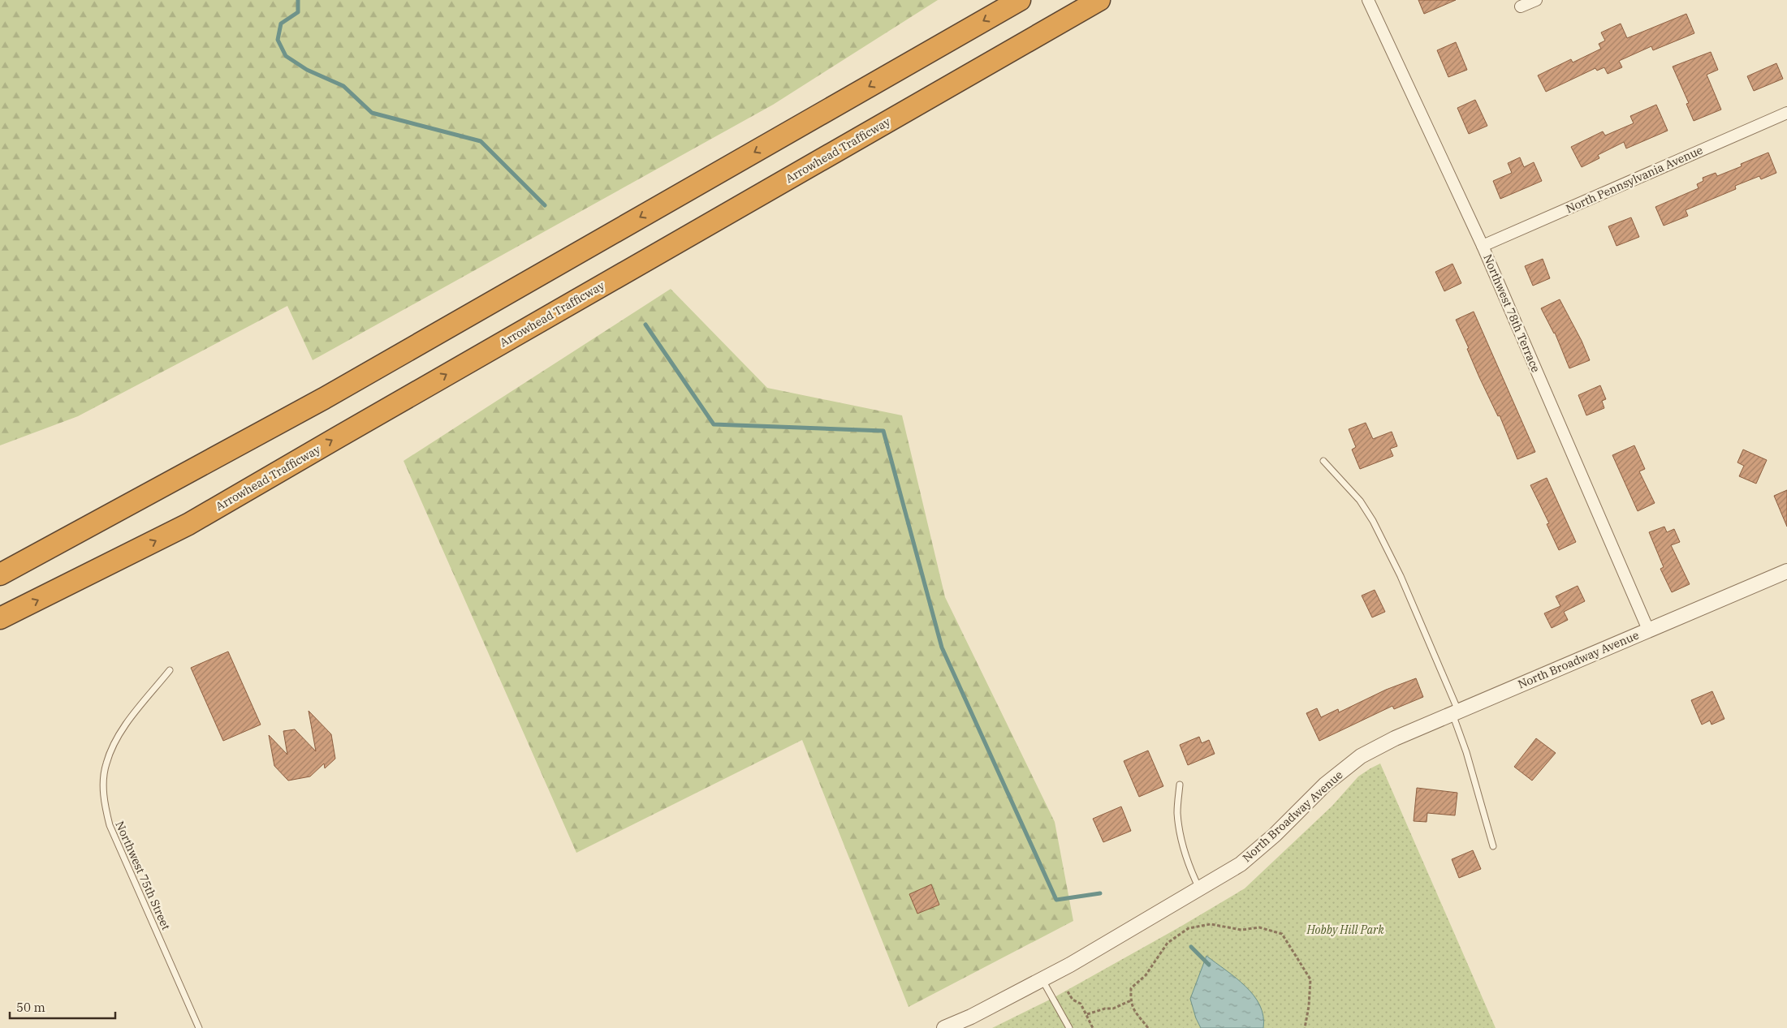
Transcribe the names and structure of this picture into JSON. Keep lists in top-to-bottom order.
{
  "streets": {
    "highway": ["Arrowhead Trafficway"],
    "street": ["North Pennsylvania Avenue", "Northwest 78th Terrace", "North Broadway Avenue"],
    "lane": ["Northwest 75th Street"]
  },
  "crossings": [
    ["North Pennsylvania Avenue", "Northwest 78th Terrace"],
    ["Northwest 78th Terrace", "North Broadway Avenue"]
  ],
  "parks": ["Hobby Hill Park"],
  "scale_bar": "50 m"
}
